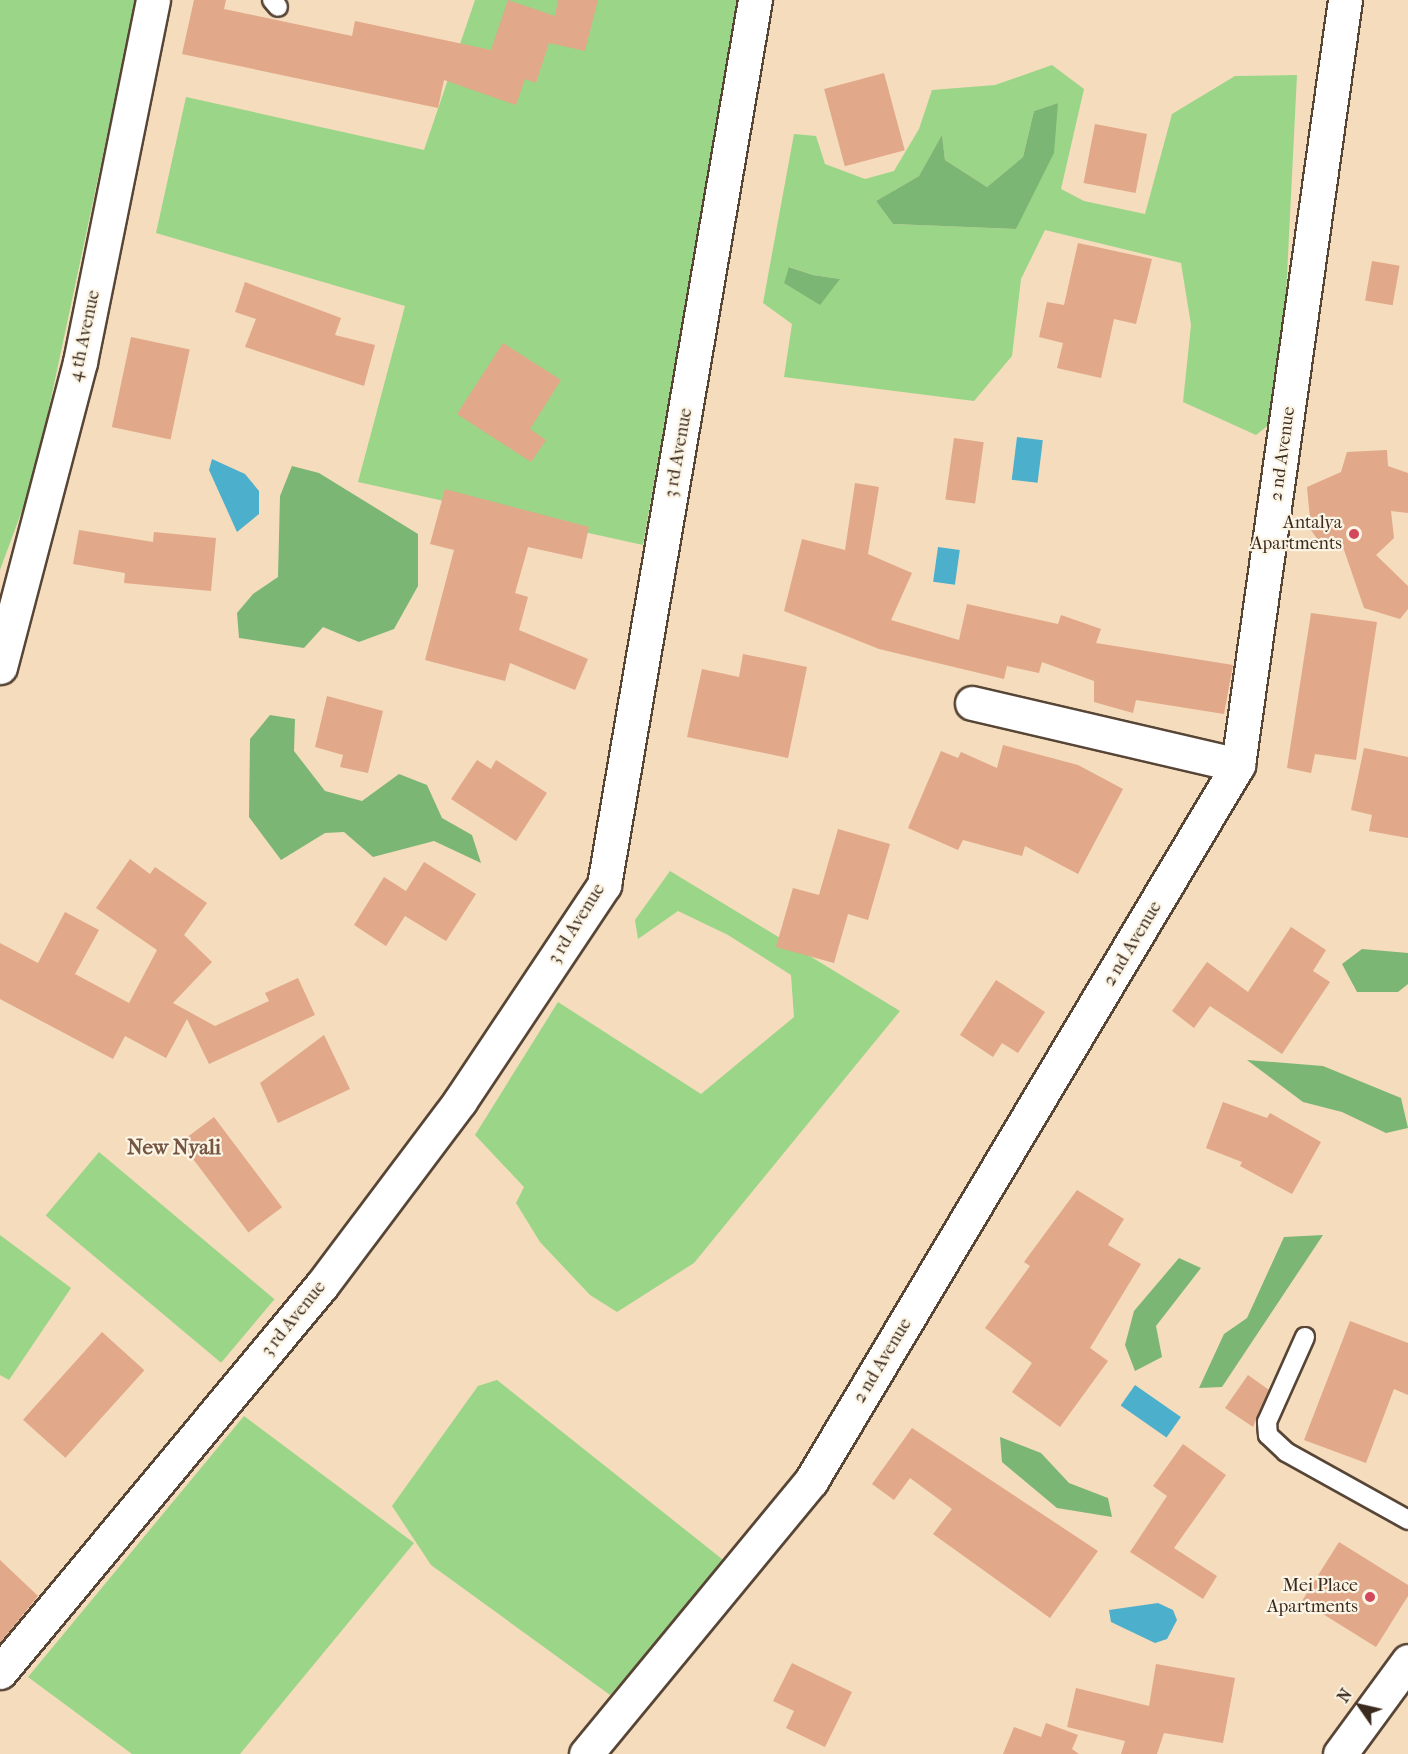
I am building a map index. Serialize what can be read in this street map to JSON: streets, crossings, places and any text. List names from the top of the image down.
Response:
{
  "streets": {
    "street": ["4 th Avenue", "3 rd Avenue", "2 nd Avenue"]
  },
  "districts": ["New Nyali"],
  "places": ["Antalya Apartments", "Mei Place Apartments"],
  "north": "top left"
}
